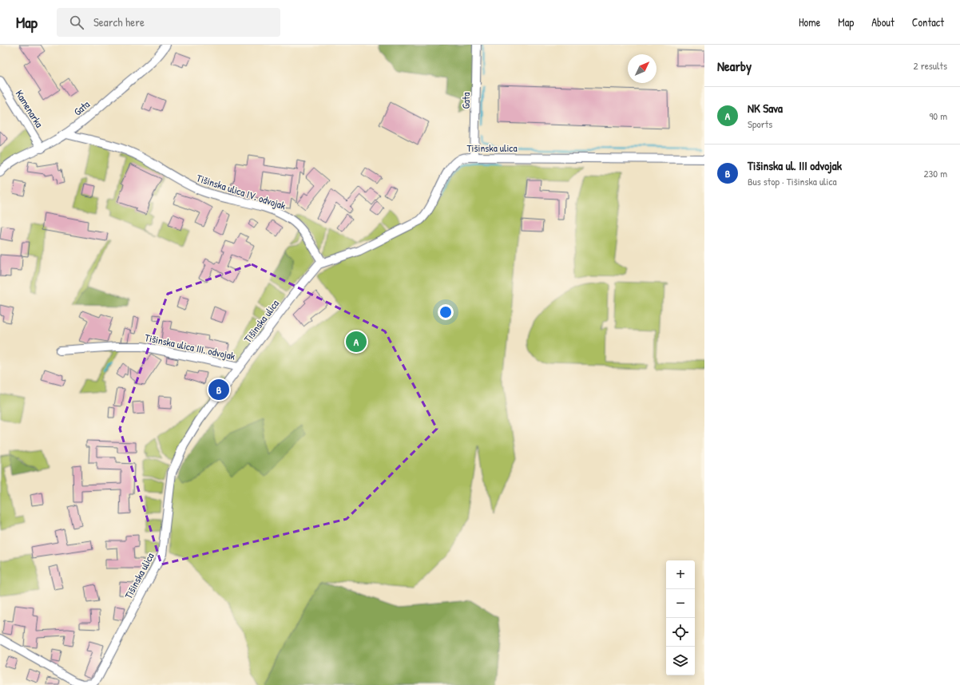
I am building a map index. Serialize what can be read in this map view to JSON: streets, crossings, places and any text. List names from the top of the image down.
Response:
{
  "streets": {
    "street": [
      "Gata",
      "Kamenarka",
      "Tišinska ulica",
      "Tišinska ulica IV. odvojak",
      "Tišinska ulica III. odvojak"
    ]
  },
  "crossings": [
    ["Gata", "Kamenarka"],
    ["Gata", "Tišinska ulica"],
    ["Gata", "Tišinska ulica IV. odvojak"],
    ["Tišinska ulica", "Tišinska ulica IV. odvojak"],
    ["Tišinska ulica", "Tišinska ulica III. odvojak"]
  ],
  "north": "top right",
  "page": {
    "header": "Map",
    "search": "Search here",
    "nav": [
      "Home",
      "Map",
      "About",
      "Contact"
    ],
    "heading": ["Nearby", "2 results"],
    "list": [
      {
        "mark": "A",
        "name": "NK Sava",
        "note": "Sports",
        "value": "90 m"
      },
      {
        "mark": "B",
        "name": "Tišinska ul. III odvojak",
        "note": "Bus stop · Tišinska ulica",
        "value": "230 m"
      }
    ],
    "pins": ["A", "B"],
    "map_buttons": ["+", "−"]
  }
}
